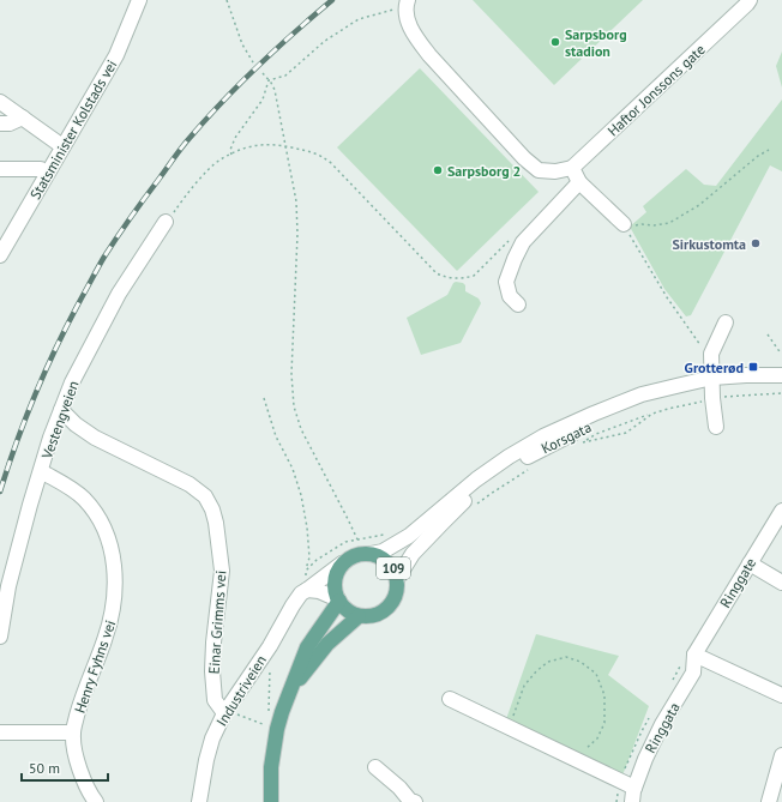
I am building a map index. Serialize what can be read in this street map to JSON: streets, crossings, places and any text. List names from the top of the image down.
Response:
{
  "streets": {
    "main road": ["109"],
    "street": [
      "Haftor Jonssons gate",
      "Statsminister Kolstads vei",
      "Vestengveien",
      "Korsgata",
      "Ringgate",
      "Einar Grimms vei",
      "Henry Fyhns vei",
      "Industriveien",
      "Ringgata"
    ]
  },
  "crossings": [
    ["Vestengveien", "Einar Grimms vei"],
    ["Vestengveien", "Henry Fyhns vei"],
    ["Korsgata", "109"],
    ["Korsgata", "Industriveien"],
    ["109", "Industriveien"],
    ["Ringgate", "Ringgata"],
    ["Einar Grimms vei", "Industriveien"]
  ],
  "places": {
    "other": ["Sarpsborg stadion", "Sarpsborg 2", "Sirkustomta"],
    "transit": ["Grotterød"]
  },
  "scale_bar": "50 m"
}
